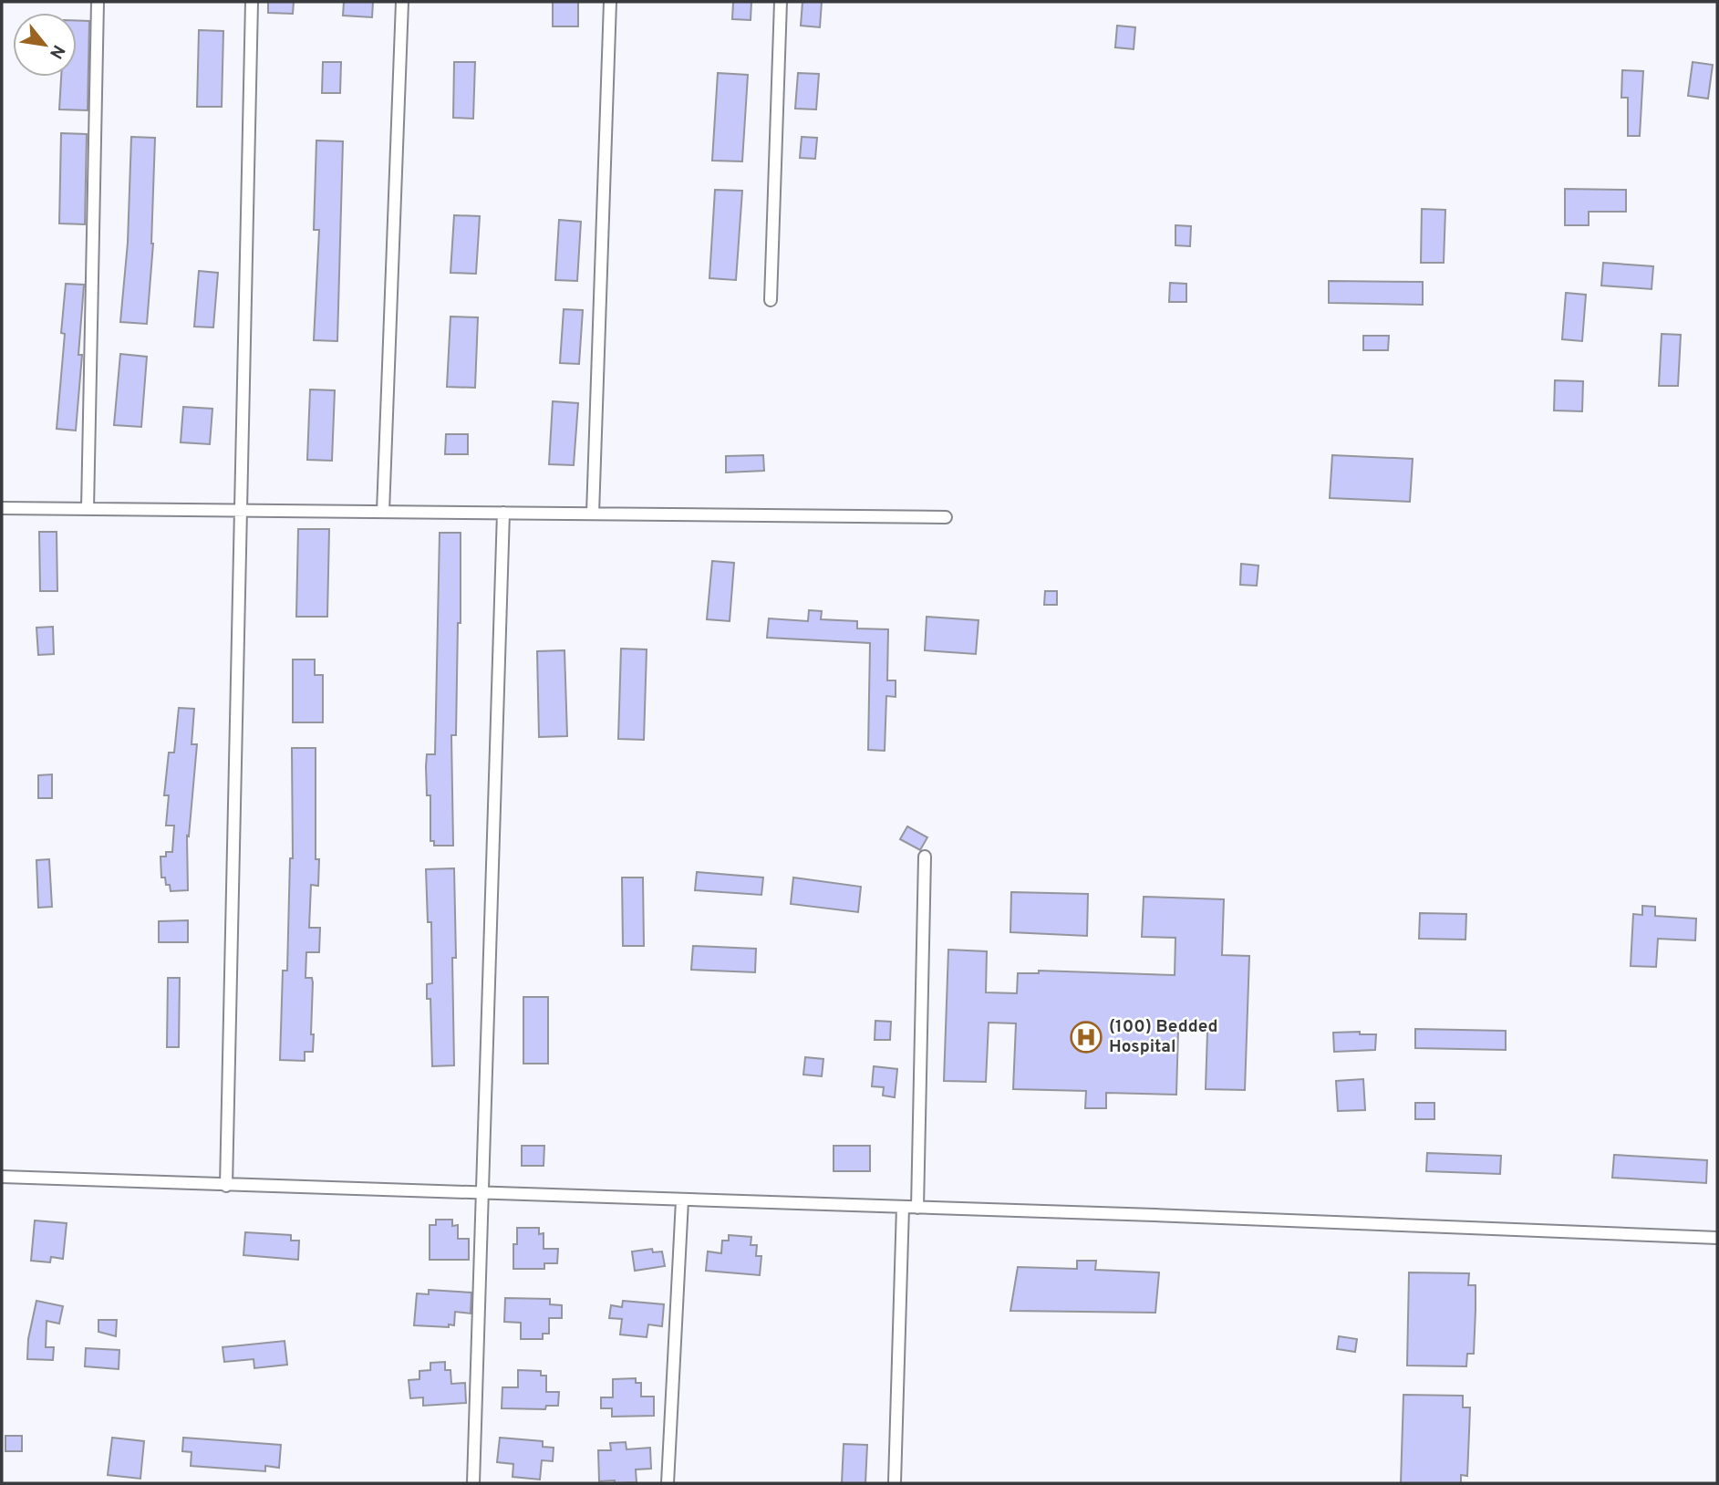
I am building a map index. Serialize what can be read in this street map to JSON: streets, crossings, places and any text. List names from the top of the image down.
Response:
{
  "places": {
    "hospital": ["(100) Bedded Hospital"]
  },
  "north": "bottom right"
}
